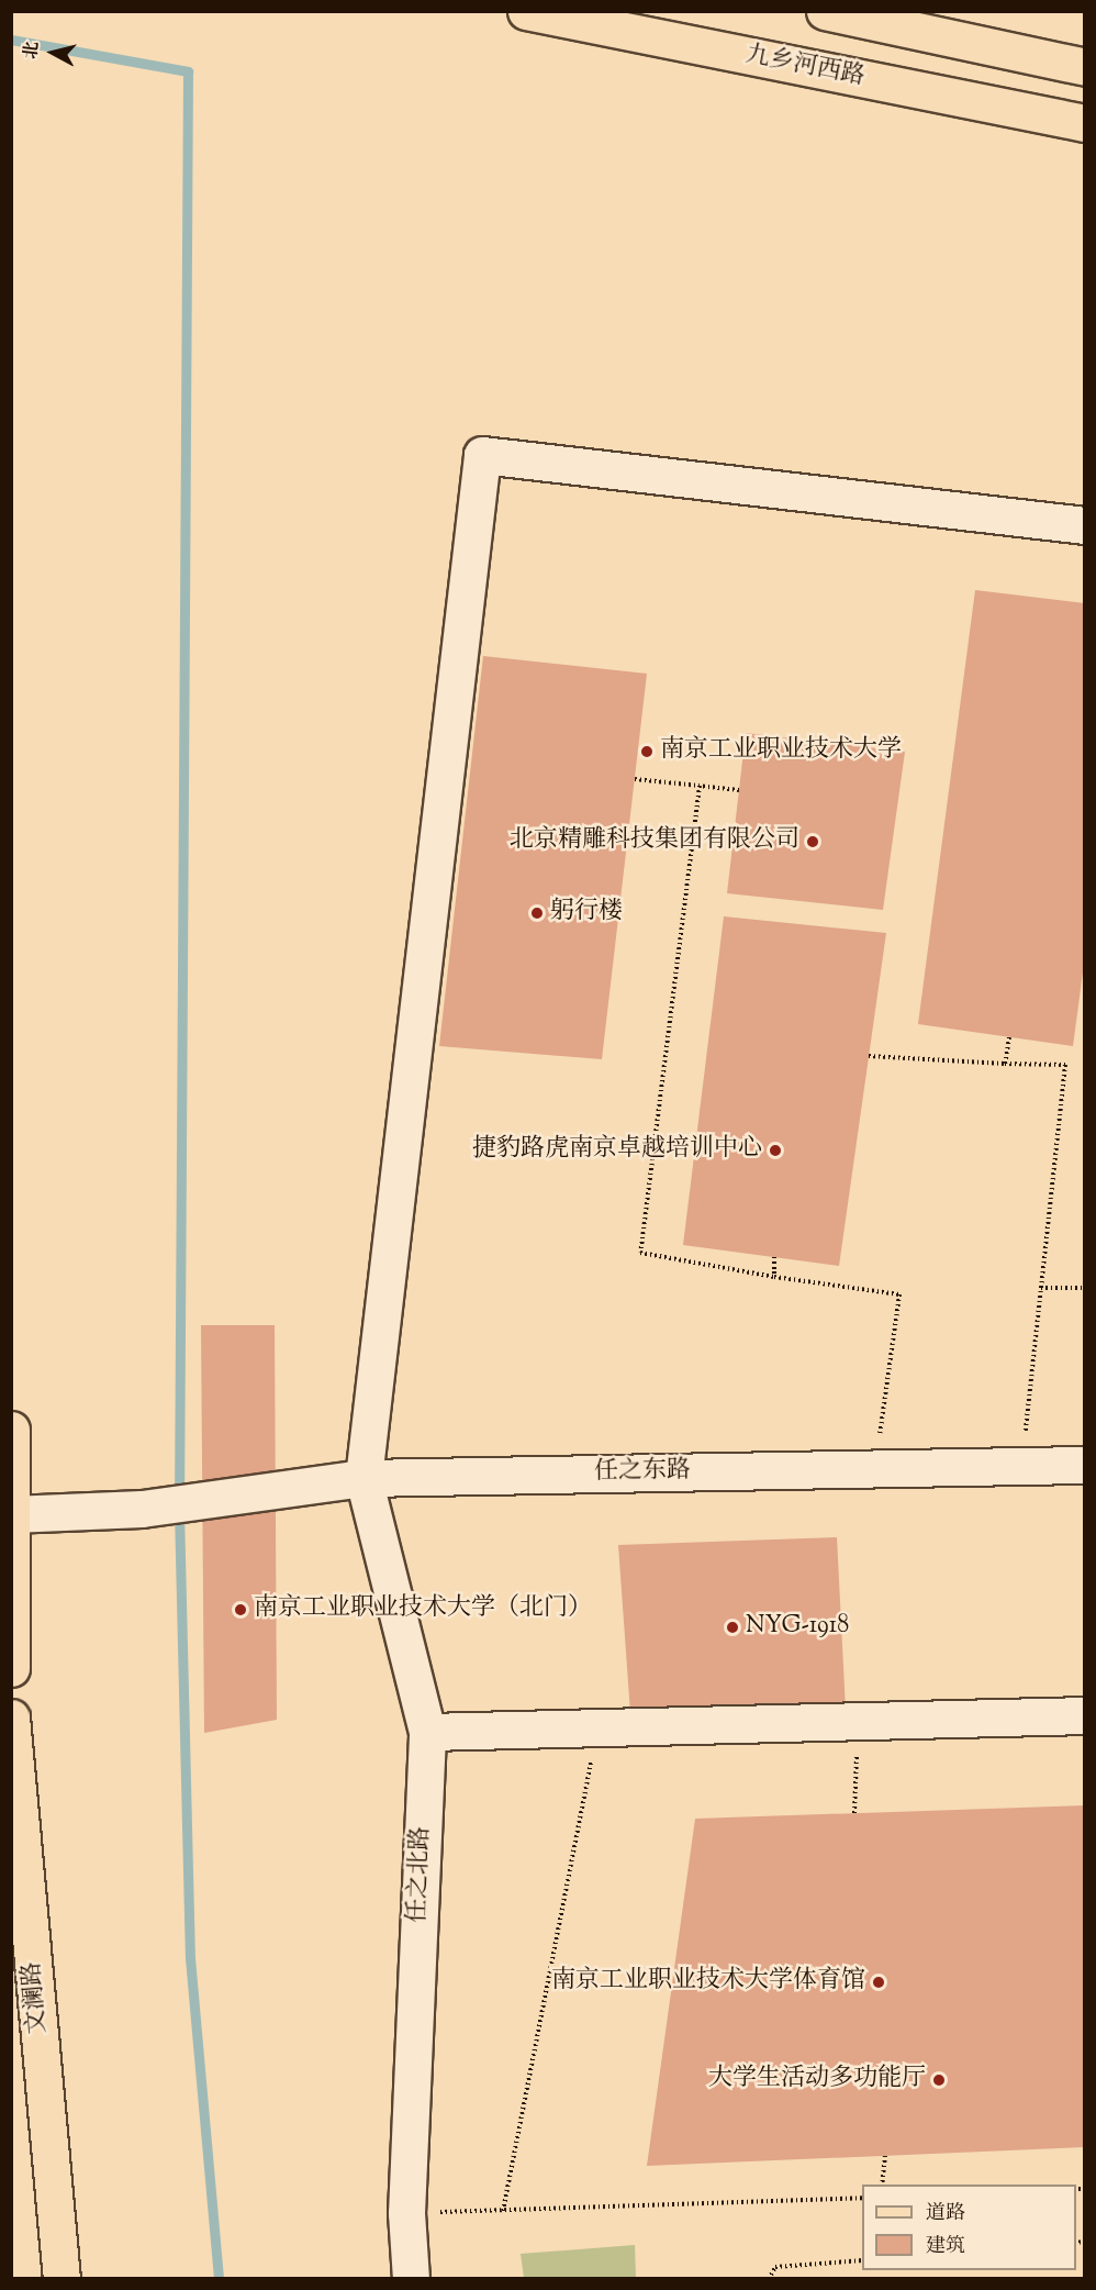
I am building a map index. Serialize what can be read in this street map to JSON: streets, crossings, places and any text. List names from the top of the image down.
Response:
{
  "streets": {
    "main road": ["九乡河西路", "文澜路"],
    "street": ["任之东路", "任之北路"]
  },
  "crossings": [
    ["任之东路", "任之北路"]
  ],
  "places": [
    "南京工业职业技术大学",
    "北京精雕科技集团有限公司",
    "躬行楼",
    "捷豹路虎南京卓越培训中心",
    "南京工业职业技术大学（北门）",
    "NYG-1918",
    "南京工业职业技术大学体育馆",
    "大学生活动多功能厅"
  ],
  "legend": ["道路", "建筑"],
  "north": "left"
}
